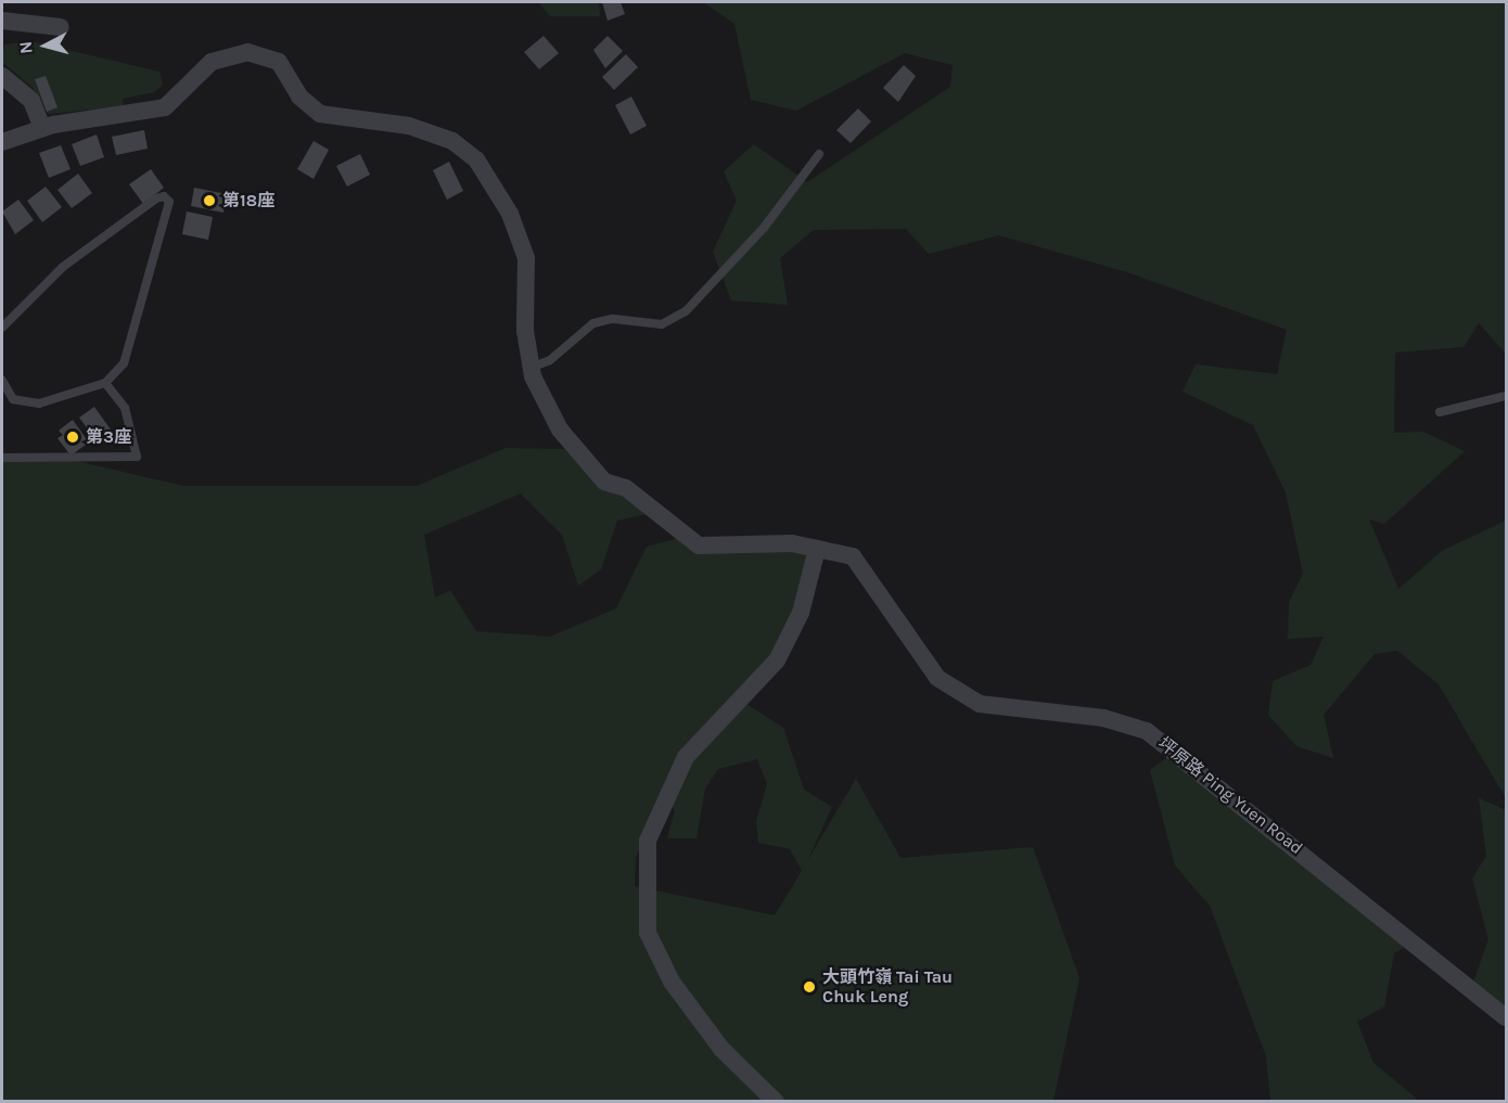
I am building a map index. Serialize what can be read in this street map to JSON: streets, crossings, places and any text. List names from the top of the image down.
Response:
{
  "streets": {
    "street": ["坪原路 Ping Yuen Road"]
  },
  "places": ["第18座", "第3座", "大頭竹嶺 Tai Tau Chuk Leng"],
  "north": "left"
}
